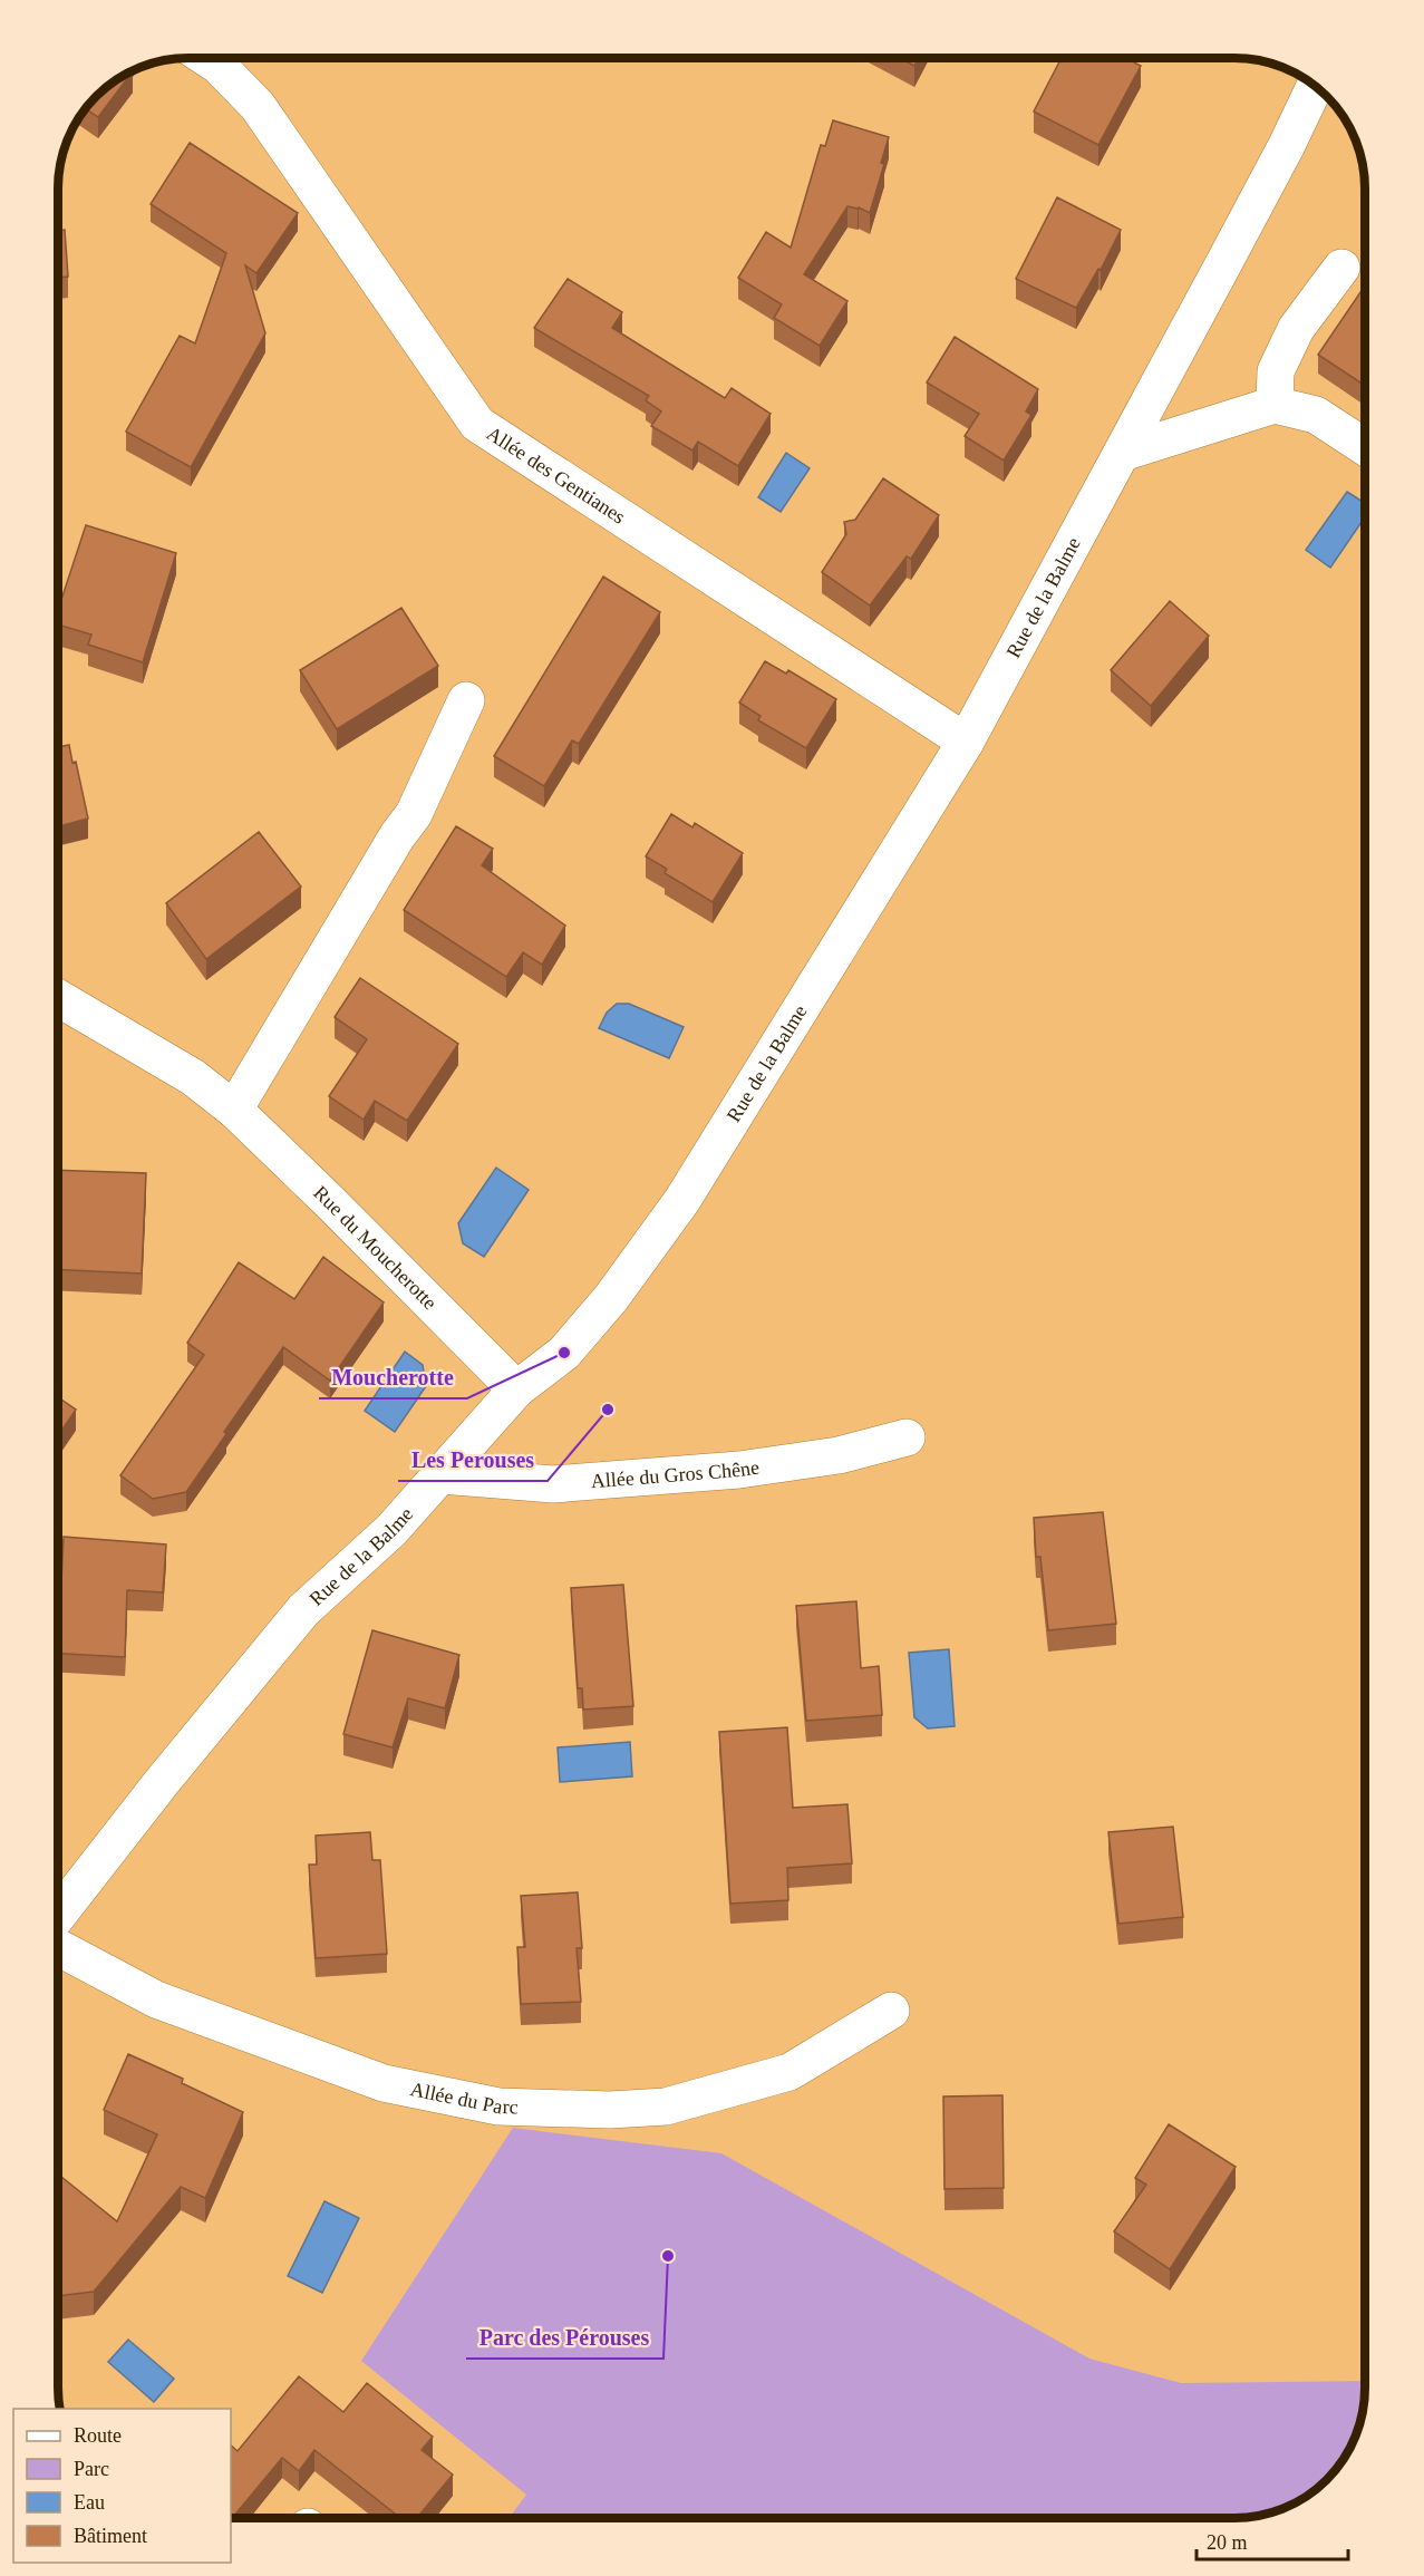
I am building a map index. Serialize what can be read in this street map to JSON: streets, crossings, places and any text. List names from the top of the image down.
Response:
{
  "streets": {
    "street": [
      "Allée des Gentianes",
      "Rue de la Balme",
      "Rue du Moucherotte",
      "Allée du Gros Chêne",
      "Allée du Parc"
    ]
  },
  "crossings": [
    ["Allée des Gentianes", "Rue de la Balme"],
    ["Rue de la Balme", "Rue du Moucherotte"],
    ["Rue de la Balme", "Allée du Gros Chêne"]
  ],
  "places": ["Moucherotte", "Les Perouses", "Parc des Pérouses"],
  "legend": [
    "Route",
    "Parc",
    "Eau",
    "Bâtiment"
  ],
  "scale_bar": "20 m"
}
